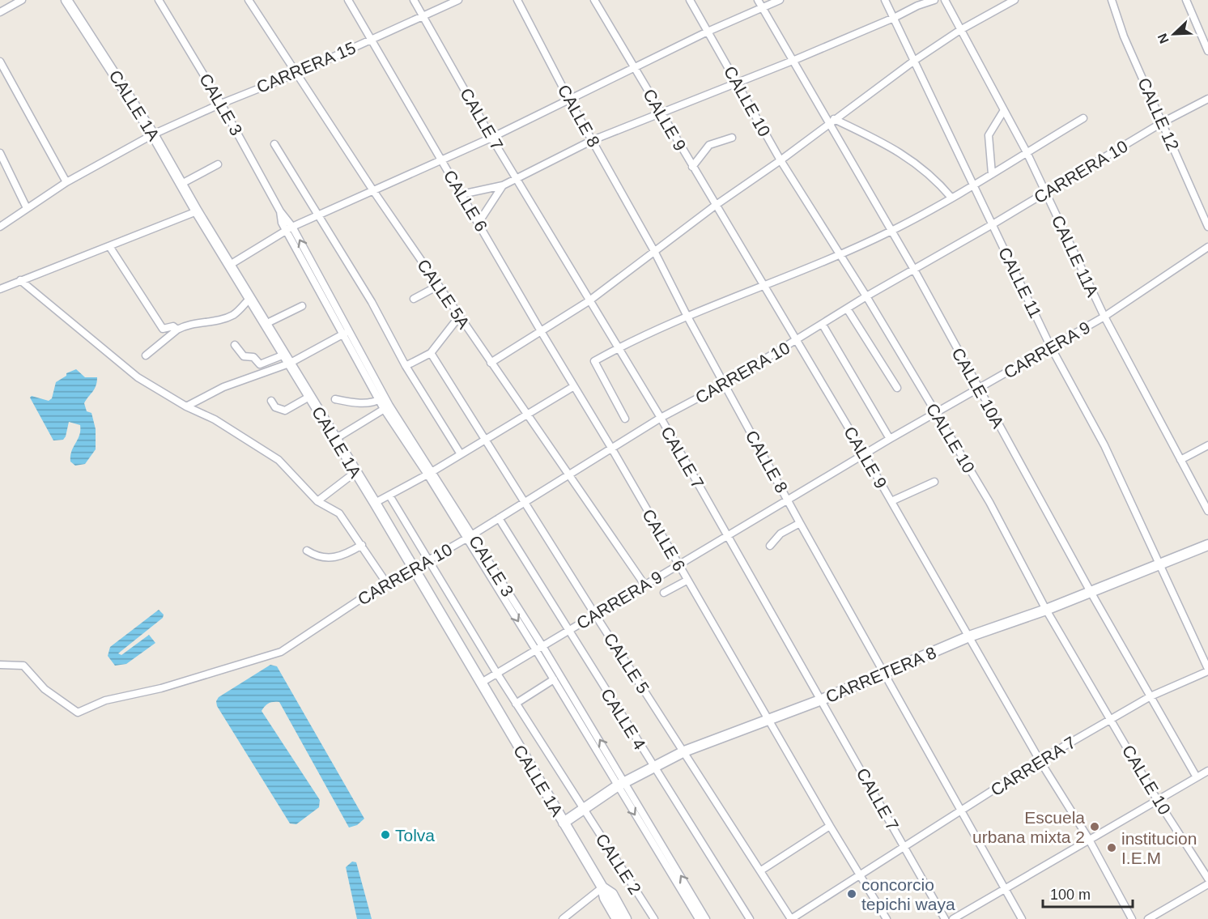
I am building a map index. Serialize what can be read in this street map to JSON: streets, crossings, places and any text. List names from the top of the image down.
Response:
{
  "streets": {
    "street": [
      "CARRERA 15",
      "CALLE 10",
      "CALLE 3",
      "CALLE 1A",
      "CALLE 12",
      "CALLE 8",
      "CALLE 7",
      "CALLE 9",
      "CARRERA 10",
      "CALLE 6",
      "CALLE 11A",
      "CALLE 11",
      "CALLE 5A",
      "CARRERA 9",
      "CALLE 10A",
      "CALLE 5",
      "CARRETERA 8",
      "CALLE 4",
      "CARRERA 7",
      "CALLE 2"
    ]
  },
  "crossings": [
    ["CARRERA 15", "CALLE 3"],
    ["CARRERA 15", "CALLE 1A"],
    ["CARRERA 15", "CALLE 7"],
    ["CARRERA 15", "CALLE 6"],
    ["CARRERA 15", "CALLE 5A"],
    ["CALLE 10", "CARRERA 10"],
    ["CALLE 10", "CARRERA 9"],
    ["CALLE 10", "CARRETERA 8"],
    ["CALLE 10", "CARRERA 7"],
    ["CALLE 3", "CARRERA 10"],
    ["CALLE 3", "CARRERA 9"],
    ["CALLE 3", "CARRETERA 8"],
    ["CALLE 1A", "CARRERA 10"],
    ["CALLE 1A", "CARRERA 9"],
    ["CALLE 1A", "CARRETERA 8"],
    ["CALLE 12", "CARRERA 10"],
    ["CALLE 8", "CARRERA 10"],
    ["CALLE 8", "CARRERA 9"],
    ["CALLE 8", "CARRETERA 8"],
    ["CALLE 8", "CARRERA 7"],
    ["CALLE 7", "CARRERA 10"],
    ["CALLE 7", "CARRERA 9"],
    ["CALLE 7", "CARRETERA 8"],
    ["CALLE 7", "CARRERA 7"],
    ["CALLE 9", "CARRERA 10"],
    ["CALLE 9", "CARRERA 9"],
    ["CALLE 9", "CARRETERA 8"],
    ["CALLE 9", "CARRERA 7"],
    ["CARRERA 10", "CALLE 6"],
    ["CARRERA 10", "CALLE 11A"],
    ["CARRERA 10", "CALLE 11"],
    ["CARRERA 10", "CALLE 5A"],
    ["CARRERA 10", "CALLE 10A"],
    ["CARRERA 10", "CALLE 5"],
    ["CARRERA 10", "CALLE 4"],
    ["CARRERA 10", "CALLE 2"],
    ["CALLE 6", "CARRERA 9"],
    ["CALLE 6", "CARRETERA 8"],
    ["CALLE 6", "CARRERA 7"],
    ["CALLE 11A", "CARRERA 9"],
    ["CALLE 11", "CARRERA 9"],
    ["CALLE 11", "CARRETERA 8"],
    ["CALLE 11", "CARRERA 7"],
    ["CALLE 5A", "CARRERA 9"],
    ["CARRERA 9", "CALLE 10A"],
    ["CARRERA 9", "CALLE 5"],
    ["CARRERA 9", "CALLE 4"],
    ["CARRERA 9", "CALLE 2"],
    ["CALLE 10A", "CARRETERA 8"],
    ["CALLE 10A", "CARRERA 7"],
    ["CALLE 5", "CARRETERA 8"],
    ["CALLE 5", "CARRERA 7"],
    ["CARRETERA 8", "CALLE 4"],
    ["CARRETERA 8", "CALLE 2"]
  ],
  "places": [
    "Escuela urbana mixta 2",
    "Tolva",
    "institucion I.E.M",
    "concorcio tepichi waya"
  ],
  "scale_bar": "100 m",
  "north": "bottom left"
}
